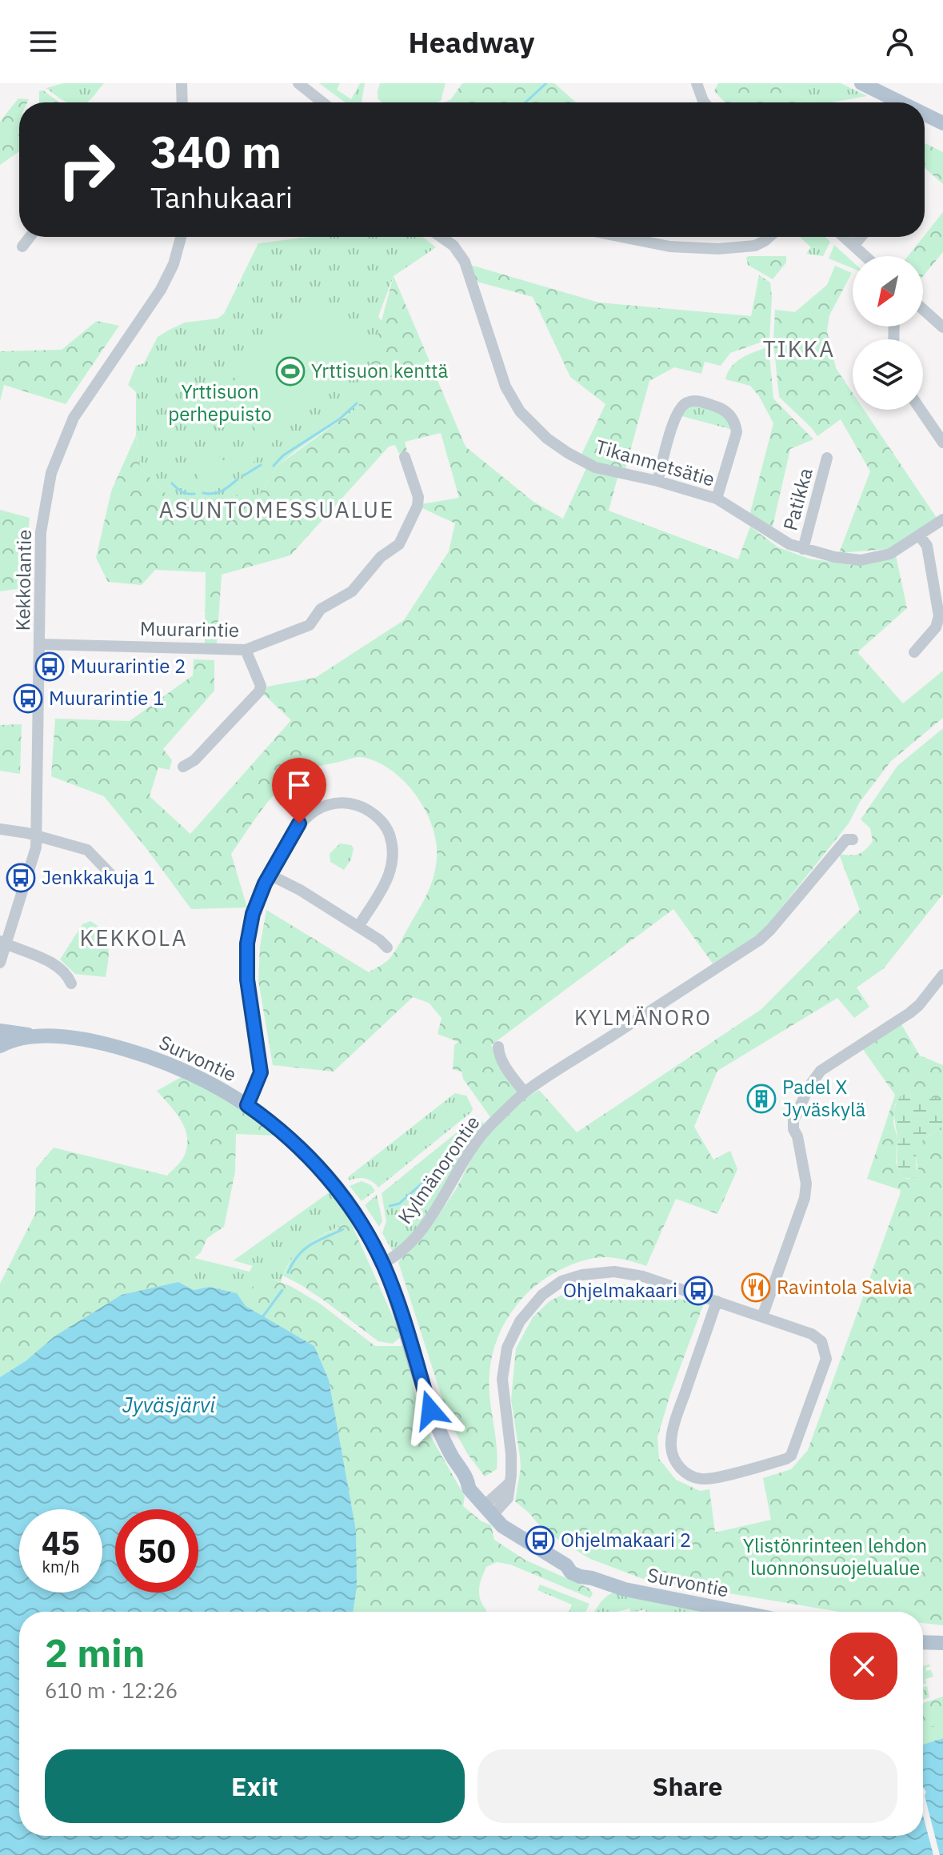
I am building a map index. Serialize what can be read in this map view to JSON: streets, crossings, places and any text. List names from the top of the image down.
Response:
{
  "streets": {
    "main road": ["Survontie"],
    "street": [
      "Tikanmetsätie",
      "Patikka",
      "Kekkolantie",
      "Muurarintie",
      "Kylmänorontie"
    ]
  },
  "crossings": [
    ["Tikanmetsätie", "Patikka"],
    ["Kekkolantie", "Muurarintie"],
    ["Survontie", "Kylmänorontie"]
  ],
  "districts": [
    "TIKKA",
    "ASUNTOMESSUALUE",
    "KEKKOLA",
    "KYLMÄNORO"
  ],
  "water": ["Jyväsjärvi"],
  "parks": ["Yrttisuon perhepuisto", "Ylistönrinteen lehdon luonnonsuojelualue"],
  "places": {
    "sports": ["Yrttisuon kenttä"],
    "bus stop": [
      "Muurarintie 2",
      "Muurarintie 1",
      "Jenkkakuja 1",
      "Ohjelmakaari",
      "Ohjelmakaari 2"
    ],
    "building": ["Padel X Jyväskylä"],
    "restaurant": ["Ravintola Salvia"]
  },
  "north": "bottom left",
  "page": {
    "header": "Headway",
    "turn": ["340 m", "Tanhukaari"],
    "speed": "45 km/h",
    "limit": "50",
    "heading": ["2 min", "610 m · 12:26"],
    "buttons": ["Exit", "Share"]
  }
}
